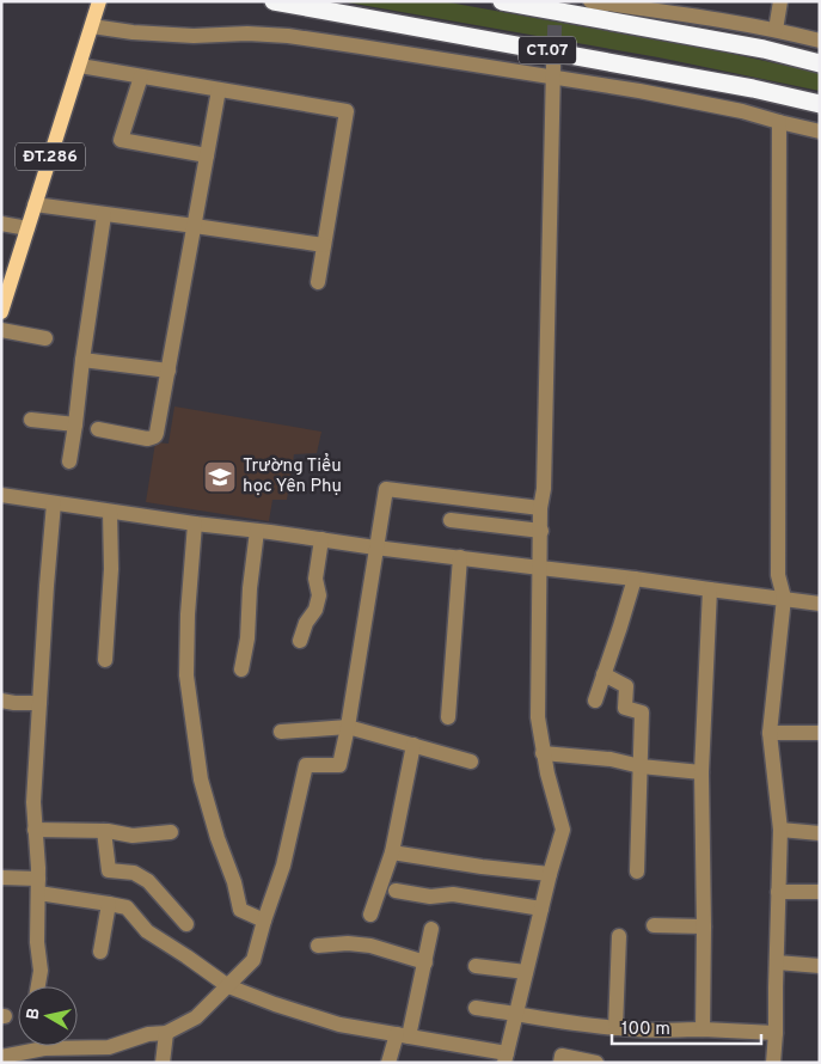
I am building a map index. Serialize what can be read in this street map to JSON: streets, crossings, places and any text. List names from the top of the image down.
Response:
{
  "streets": {
    "highway": ["CT.07"],
    "main road": ["ĐT.286"]
  },
  "places": {
    "school or university": ["Trường Tiểu học Yên Phụ"]
  },
  "scale_bar": "100 m",
  "north": "left"
}
